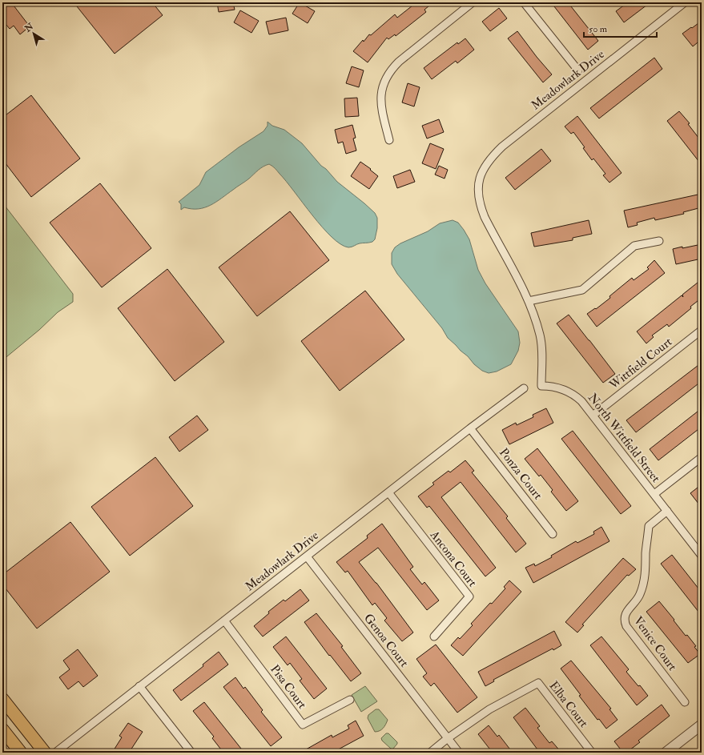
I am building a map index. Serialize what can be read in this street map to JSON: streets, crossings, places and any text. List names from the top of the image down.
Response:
{
  "streets": {
    "street": [
      "Meadowlark Drive",
      "Wittfield Court",
      "North Wittfield Street",
      "Ponza Court",
      "Ancona Court",
      "Genoa Court",
      "Venice Court",
      "Pisa Court",
      "Elba Court"
    ]
  },
  "crossings": [
    ["Meadowlark Drive", "North Wittfield Street"],
    ["Meadowlark Drive", "Ponza Court"],
    ["Meadowlark Drive", "Ancona Court"],
    ["Meadowlark Drive", "Genoa Court"],
    ["Meadowlark Drive", "Pisa Court"],
    ["Wittfield Court", "North Wittfield Street"],
    ["North Wittfield Street", "Venice Court"],
    ["Genoa Court", "Elba Court"]
  ],
  "scale_bar": "50 m",
  "north": "top left"
}
